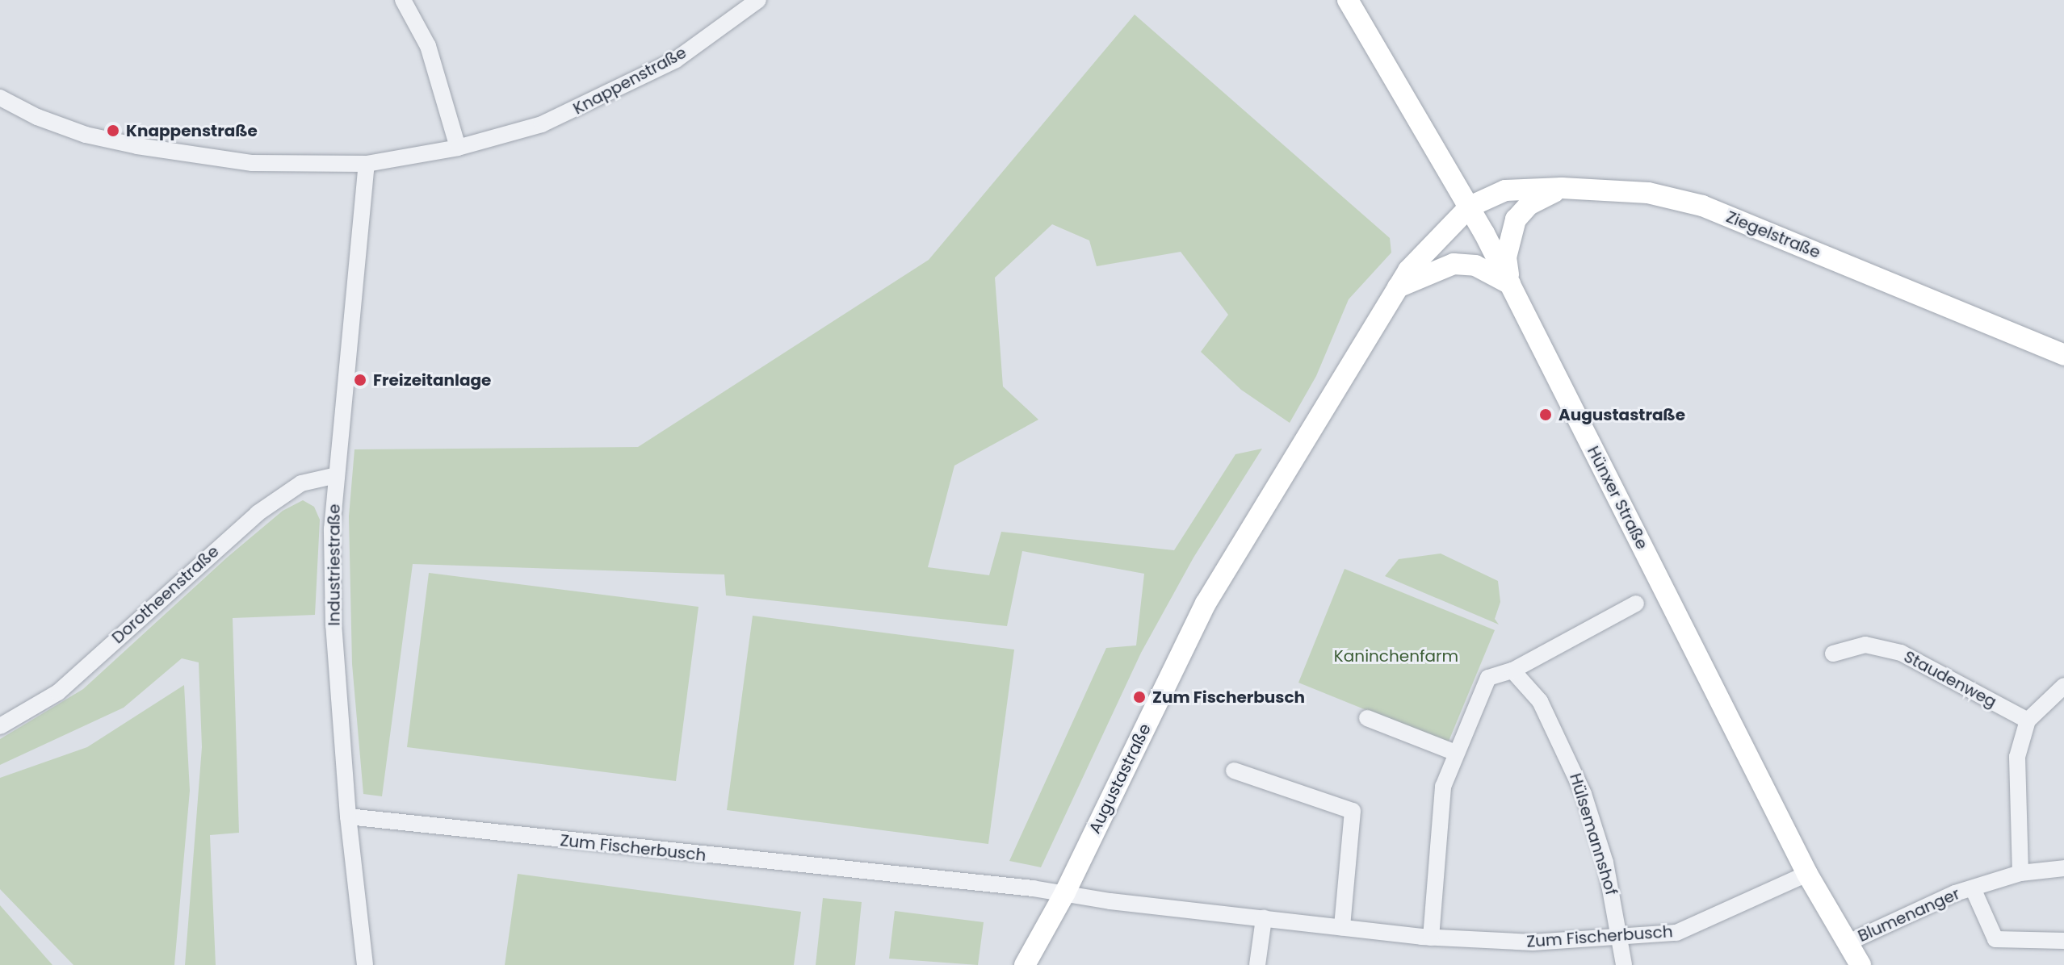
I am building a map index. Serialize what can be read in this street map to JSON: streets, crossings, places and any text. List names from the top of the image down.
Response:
{
  "streets": {
    "main road": ["Ziegelstraße", "Hünxer Straße", "Augustastraße"],
    "street": [
      "Knappenstraße",
      "Industriestraße",
      "Dorotheenstraße",
      "Staudenweg",
      "Hülsemannshof",
      "Zum Fischerbusch",
      "Blumenanger"
    ]
  },
  "crossings": [
    ["Knappenstraße", "Industriestraße"],
    ["Ziegelstraße", "Hünxer Straße"],
    ["Ziegelstraße", "Augustastraße"],
    ["Hünxer Straße", "Augustastraße"],
    ["Hünxer Straße", "Zum Fischerbusch"],
    ["Hünxer Straße", "Blumenanger"],
    ["Industriestraße", "Dorotheenstraße"],
    ["Industriestraße", "Zum Fischerbusch"],
    ["Augustastraße", "Zum Fischerbusch"],
    ["Hülsemannshof", "Zum Fischerbusch"]
  ],
  "parks": ["Kaninchenfarm"],
  "places": [
    "Knappenstraße",
    "Freizeitanlage",
    "Augustastraße",
    "Zum Fischerbusch"
  ]
}
